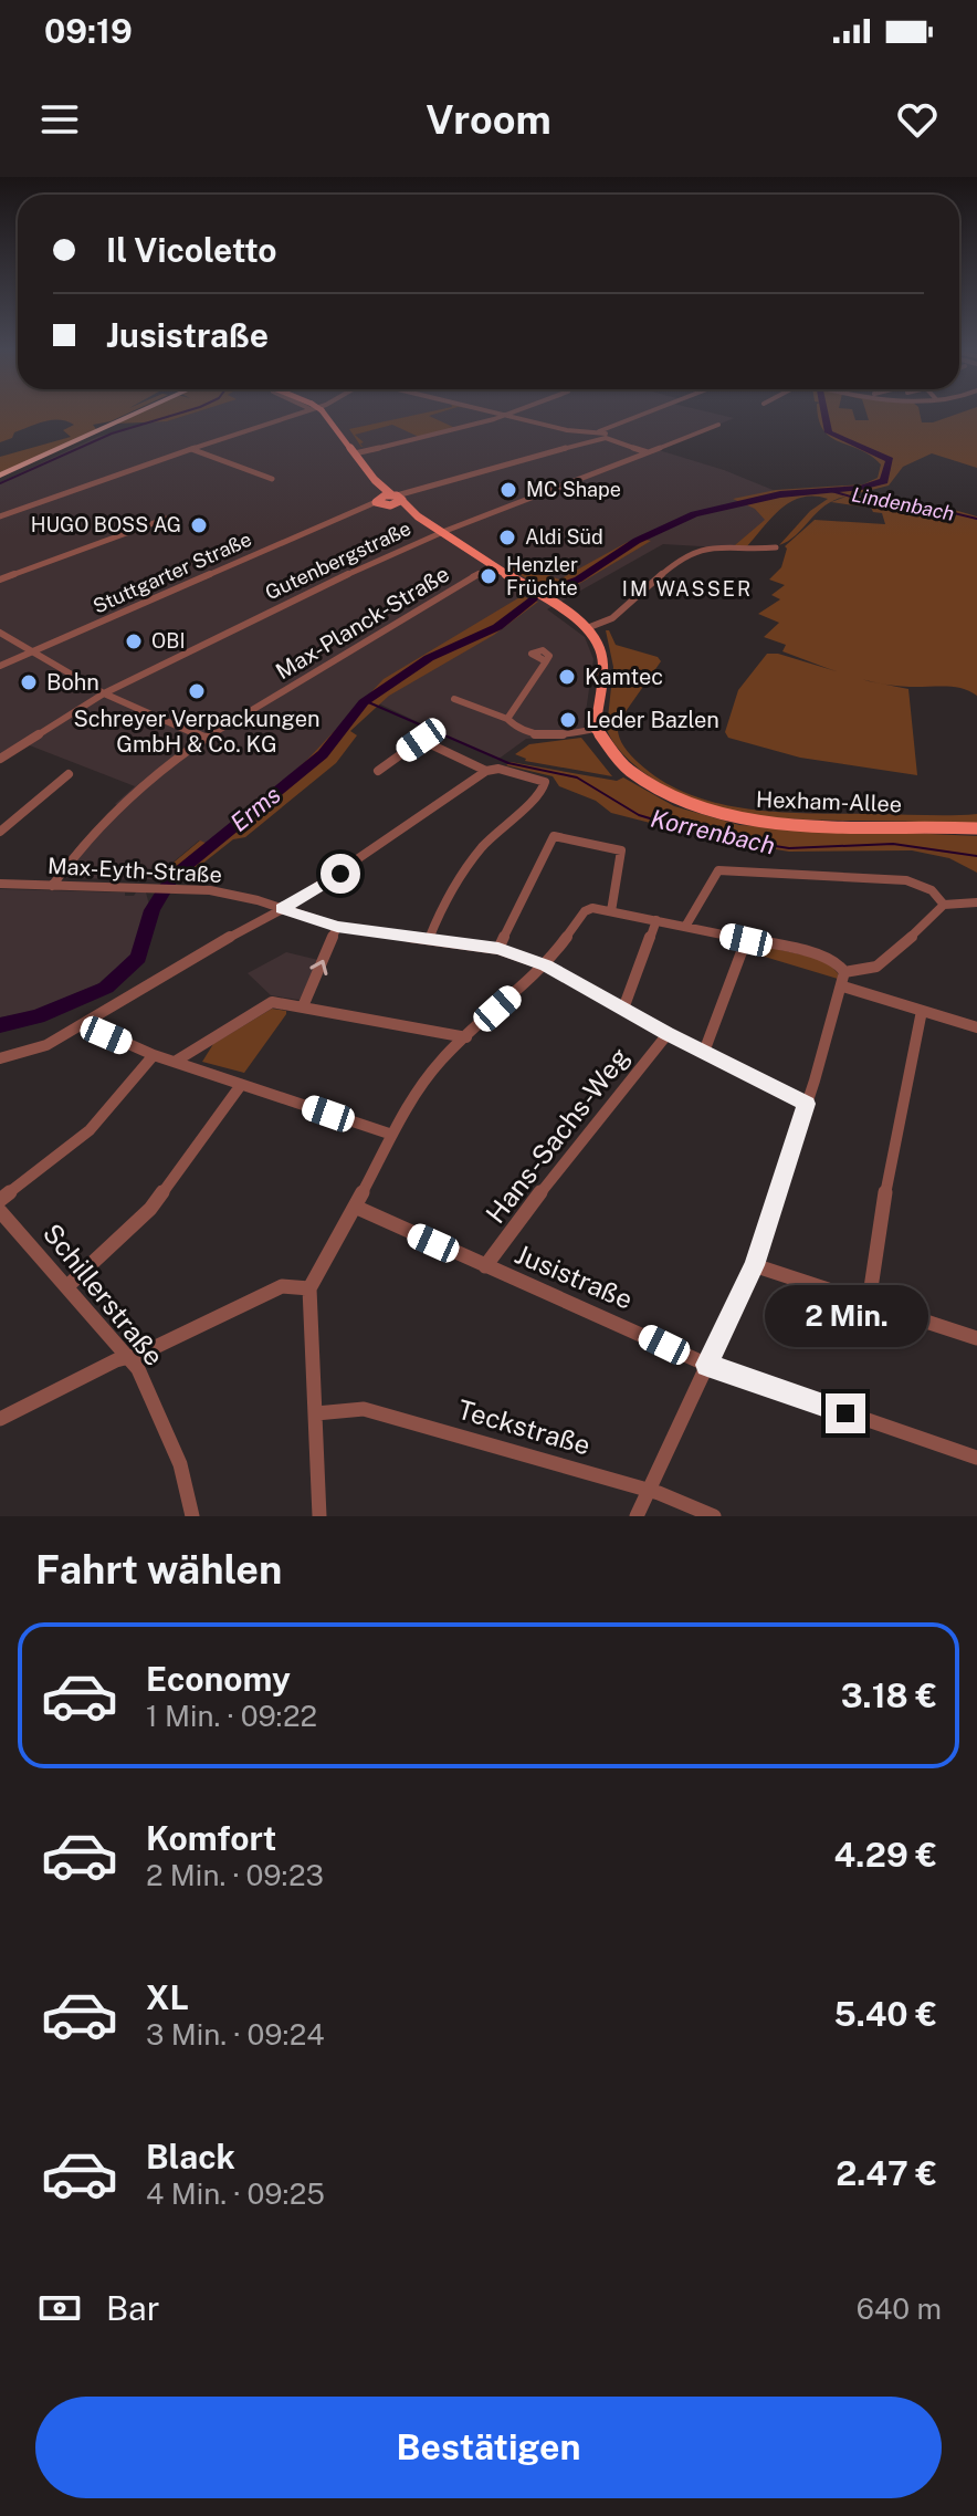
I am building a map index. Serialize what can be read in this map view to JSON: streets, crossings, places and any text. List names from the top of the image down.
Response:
{
  "streets": {
    "main road": ["Hexham-Allee"],
    "street": [
      "Gutenbergstraße",
      "Stuttgarter Straße",
      "Max-Planck-Straße",
      "Max-Eyth-Straße",
      "Hans-Sachs-Weg",
      "Jusistraße",
      "Schillerstraße",
      "Teckstraße"
    ]
  },
  "crossings": [
    ["Max-Planck-Straße", "Max-Eyth-Straße"],
    ["Max-Eyth-Straße", "Hans-Sachs-Weg"],
    ["Hans-Sachs-Weg", "Jusistraße"]
  ],
  "districts": ["IM WASSER"],
  "water": ["Lindenbach", "Erms", "Korrenbach"],
  "places": [
    "MC Shape",
    "HUGO BOSS AG",
    "Aldi Süd",
    "Henzler Früchte",
    "OBI",
    "Kamtec",
    "Bohn",
    "Schreyer Verpackungen GmbH & Co. KG",
    "Leder Bazlen"
  ],
  "page": {
    "status": "09:19",
    "header": "Vroom",
    "banner": ["Il Vicoletto", "Jusistraße"],
    "bubble": "2 Min.",
    "heading": "Fahrt wählen",
    "list": [
      {
        "name": "Economy",
        "note": "1 Min. · 09:22",
        "value": "3.18 €"
      },
      {
        "name": "Komfort",
        "note": "2 Min. · 09:23",
        "value": "4.29 €"
      },
      {
        "name": "XL",
        "note": "3 Min. · 09:24",
        "value": "5.40 €"
      },
      {
        "name": "Black",
        "note": "4 Min. · 09:25",
        "value": "2.47 €"
      }
    ],
    "pay": ["Bar", "640 m"],
    "buttons": "Bestätigen"
  }
}
